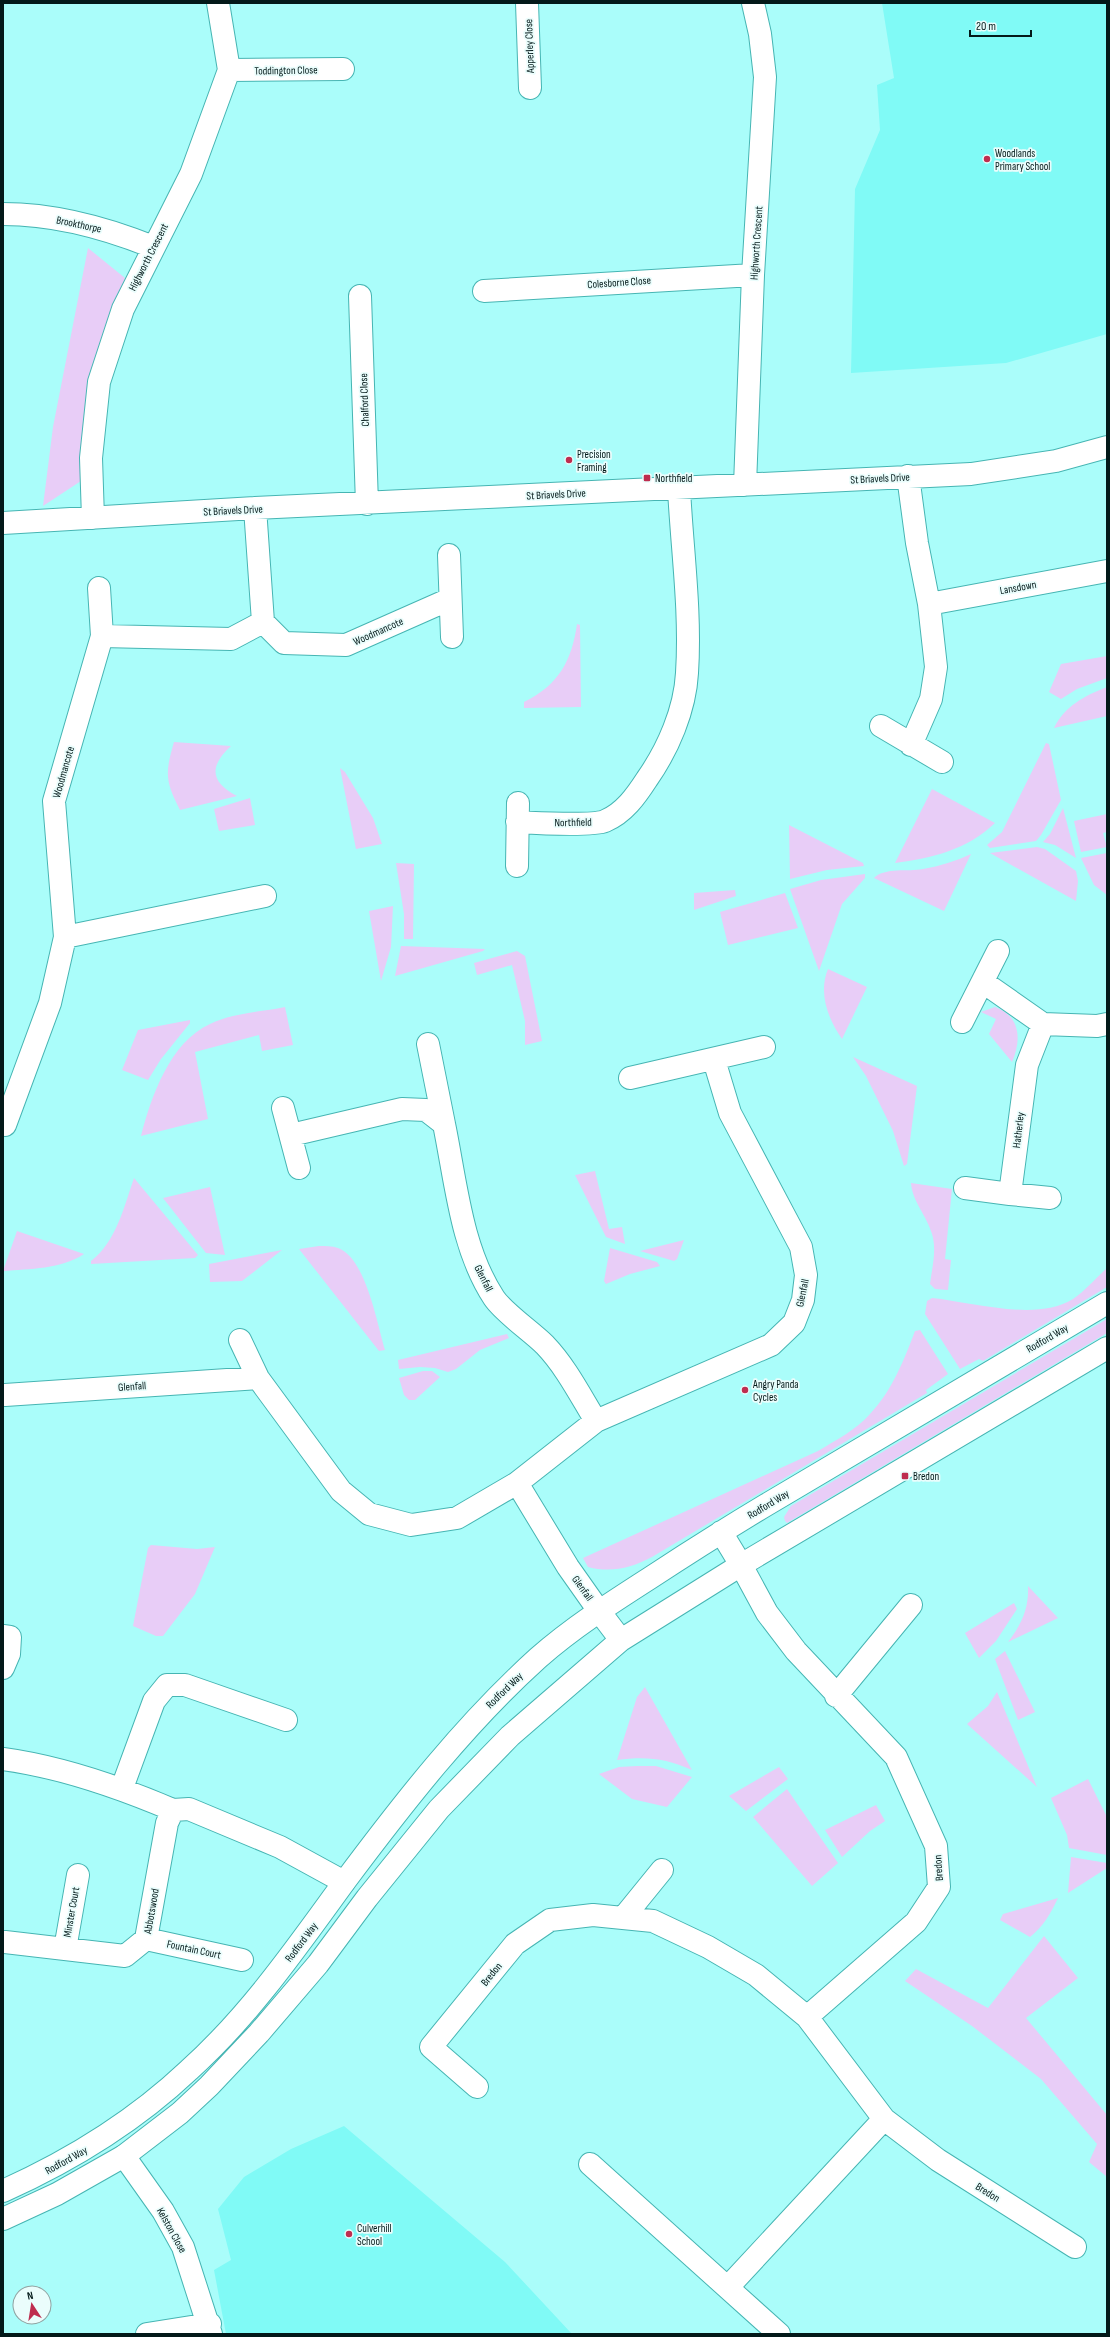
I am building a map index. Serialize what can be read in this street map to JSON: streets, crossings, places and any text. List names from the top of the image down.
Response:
{
  "streets": {
    "street": [
      "Apperley Close",
      "Toddington Close",
      "Brookthorpe",
      "Highworth Crescent",
      "Colesborne Close",
      "Chalford Close",
      "St Briavels Drive",
      "Lansdown",
      "Woodmancote",
      "Northfield",
      "Hatherley",
      "Glenfall",
      "Rodford Way",
      "Bredon",
      "Abbotswood",
      "Minster Court",
      "Fountain Court",
      "Kelston Close"
    ]
  },
  "crossings": [
    ["Toddington Close", "Highworth Crescent"],
    ["Brookthorpe", "Highworth Crescent"],
    ["Highworth Crescent", "Colesborne Close"],
    ["Highworth Crescent", "St Briavels Drive"],
    ["Chalford Close", "St Briavels Drive"],
    ["St Briavels Drive", "Northfield"],
    ["Glenfall", "Rodford Way"],
    ["Rodford Way", "Bredon"],
    ["Abbotswood", "Minster Court"],
    ["Abbotswood", "Fountain Court"]
  ],
  "places": {
    "other": [
      "Woodlands Primary School",
      "Precision Framing",
      "Angry Panda Cycles",
      "Culverhill School"
    ],
    "transit": ["Northfield", "Bredon"]
  },
  "scale_bar": "20 m",
  "north": "top"
}
